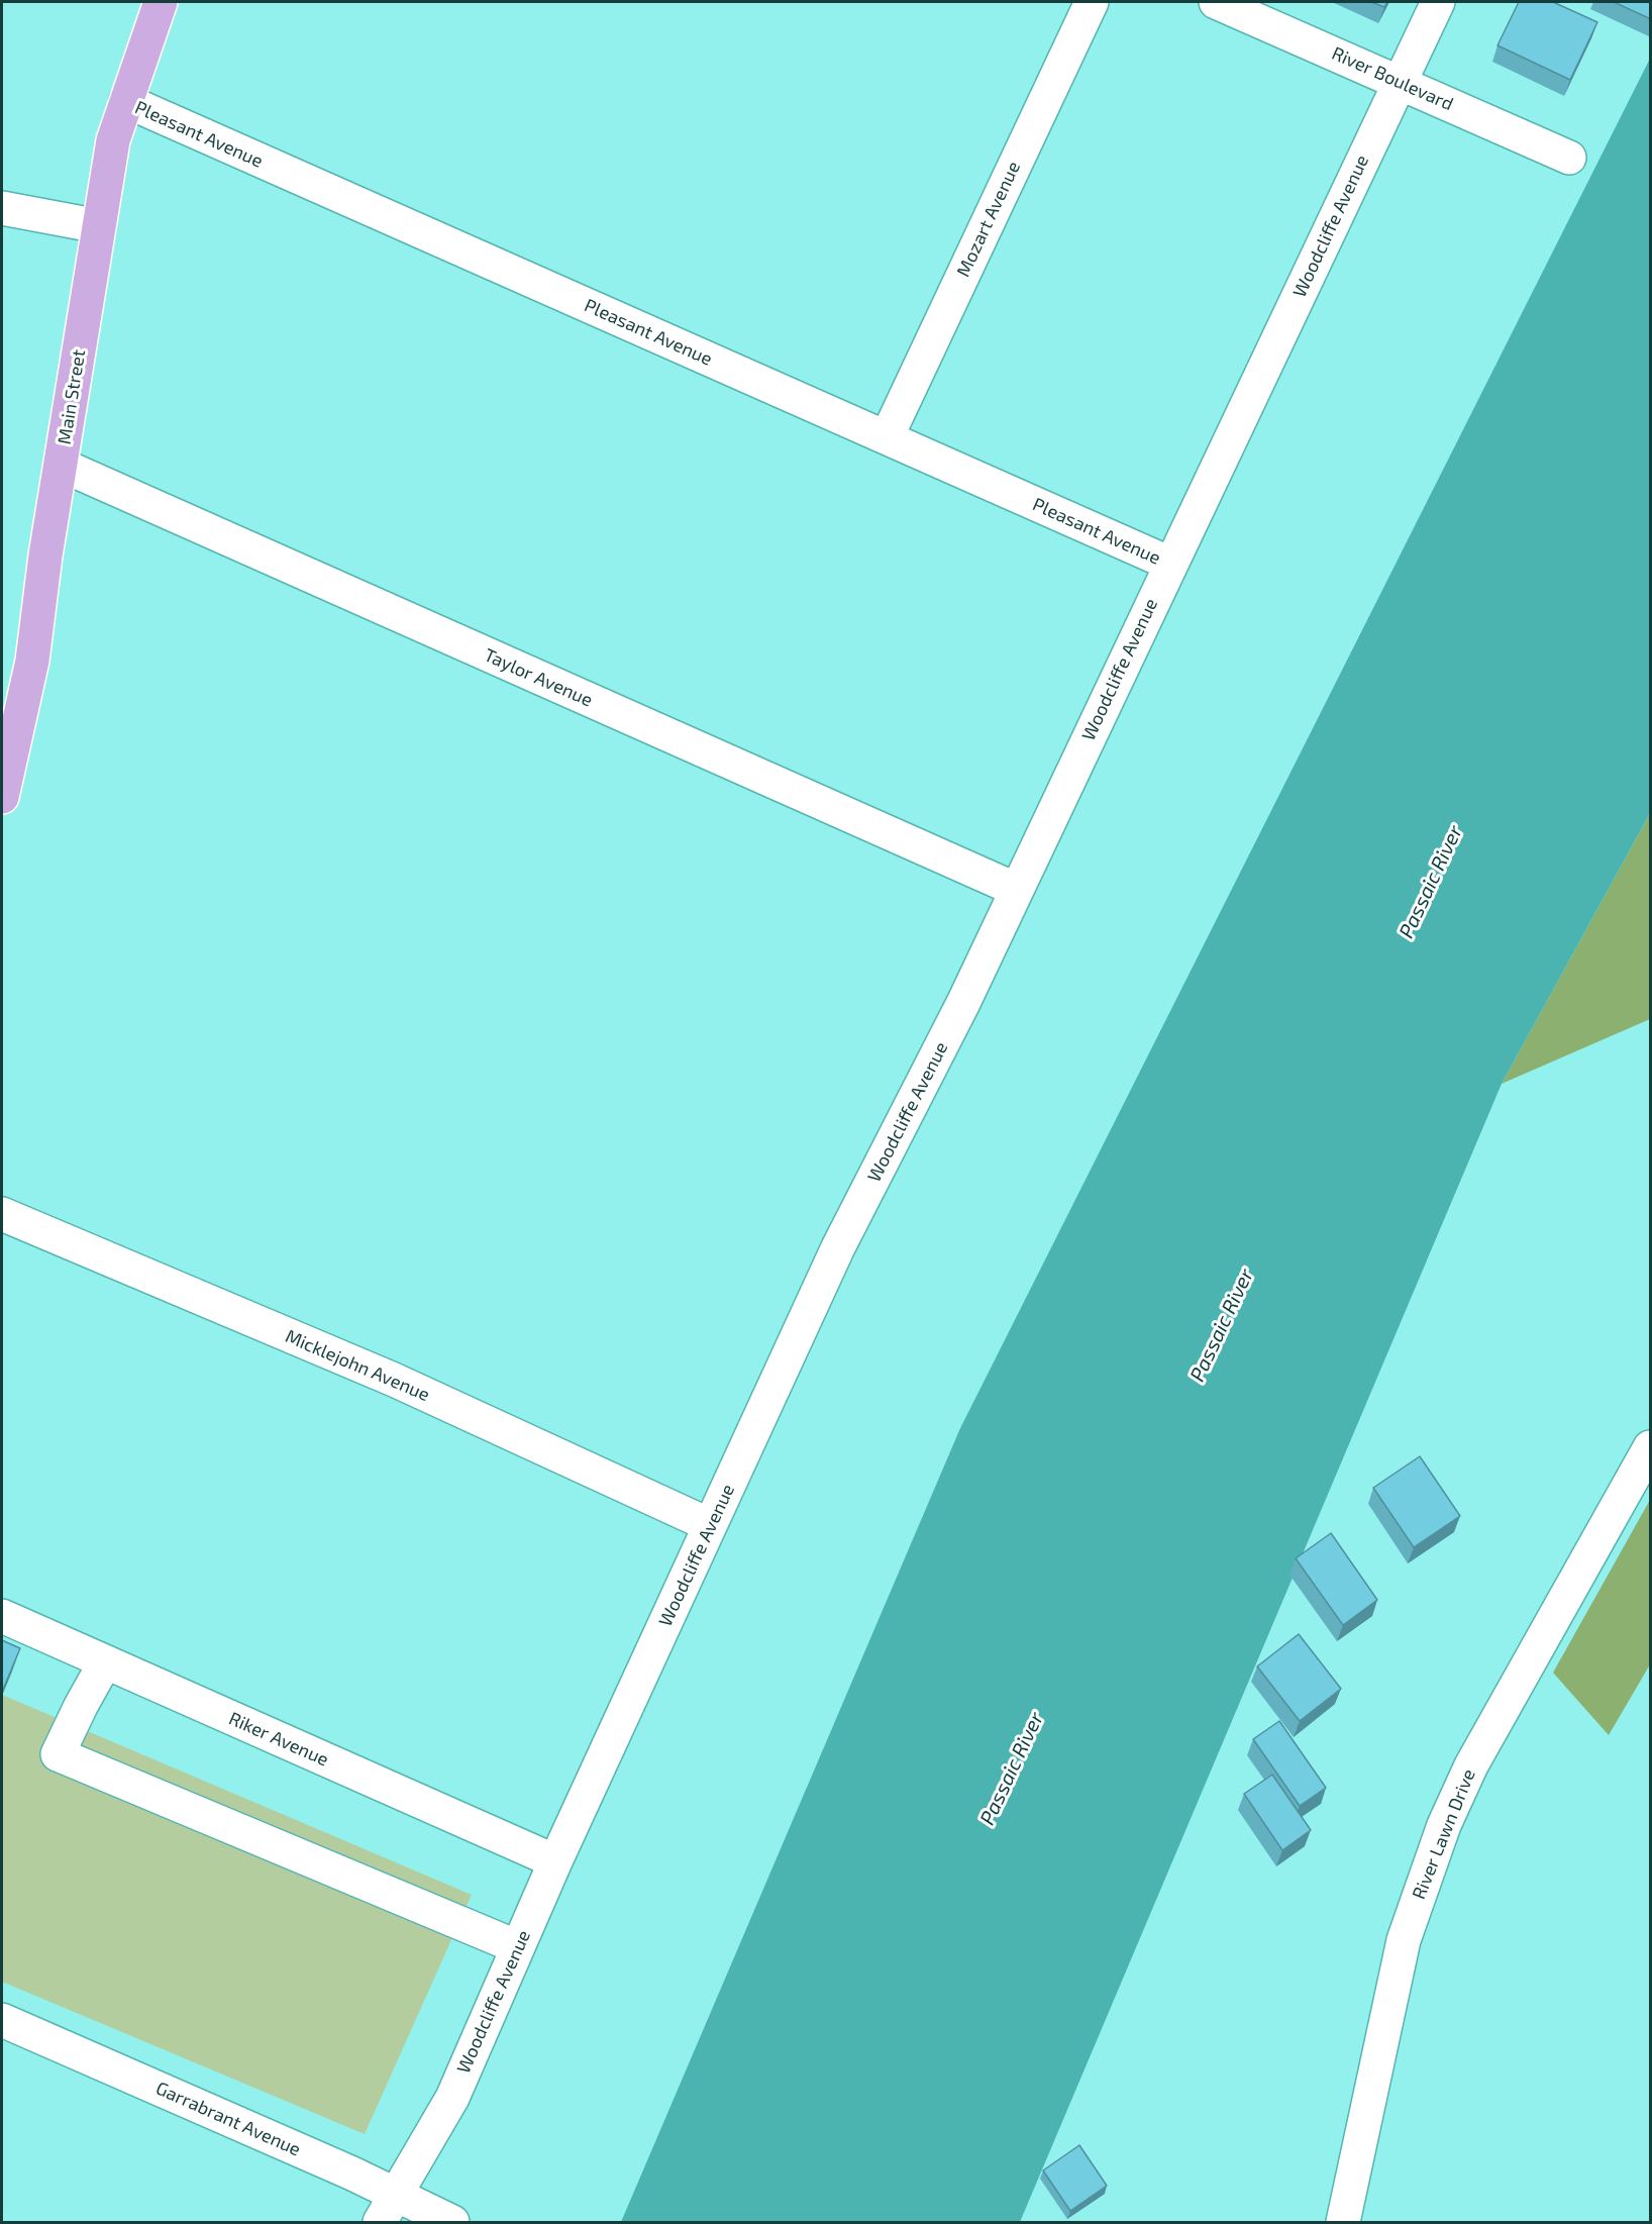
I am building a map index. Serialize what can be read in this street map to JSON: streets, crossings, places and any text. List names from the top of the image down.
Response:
{
  "streets": {
    "main road": ["Main Street"],
    "street": [
      "River Boulevard",
      "Pleasant Avenue",
      "Mozart Avenue",
      "Woodcliffe Avenue",
      "Taylor Avenue",
      "Micklejohn Avenue",
      "Riker Avenue",
      "River Lawn Drive",
      "Garrabrant Avenue"
    ]
  },
  "crossings": [
    ["River Boulevard", "Woodcliffe Avenue"],
    ["Pleasant Avenue", "Mozart Avenue"],
    ["Pleasant Avenue", "Woodcliffe Avenue"],
    ["Pleasant Avenue", "Main Street"],
    ["Woodcliffe Avenue", "Taylor Avenue"],
    ["Woodcliffe Avenue", "Micklejohn Avenue"],
    ["Woodcliffe Avenue", "Riker Avenue"],
    ["Woodcliffe Avenue", "Garrabrant Avenue"],
    ["Main Street", "Taylor Avenue"]
  ],
  "water": ["Passaic River"]
}
